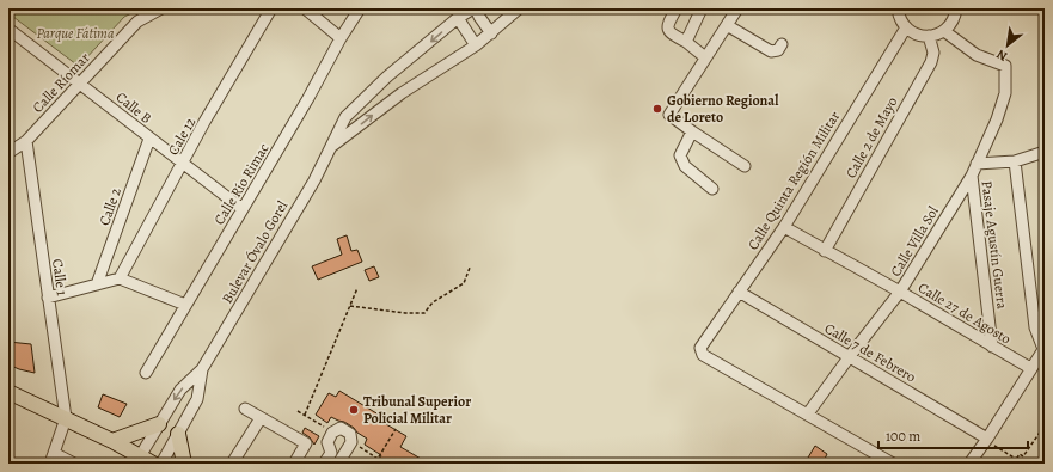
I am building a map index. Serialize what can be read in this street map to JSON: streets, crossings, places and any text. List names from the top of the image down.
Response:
{
  "streets": {
    "street": [
      "Calle Ríomar",
      "Calle B",
      "Cale 12",
      "Calle 2 de Mayo",
      "Calle Quinta Región Militar",
      "Calle Río Rimac",
      "Calle 2",
      "Calle Villa Sol",
      "Pasaje Agustín Guerra",
      "Bulevar Óvalo Gorel",
      "Calle 1",
      "Calle 27 de Agosto",
      "Calle 7 de Febrero"
    ]
  },
  "crossings": [
    ["Calle Ríomar", "Calle B"],
    ["Calle Ríomar", "Calle 1"],
    ["Calle B", "Cale 12"],
    ["Calle B", "Calle Río Rimac"],
    ["Calle B", "Calle 2"],
    ["Calle 2 de Mayo", "Calle 27 de Agosto"],
    ["Calle Quinta Región Militar", "Calle Villa Sol"],
    ["Calle Quinta Región Militar", "Calle 27 de Agosto"],
    ["Calle Quinta Región Militar", "Calle 7 de Febrero"],
    ["Calle Villa Sol", "Pasaje Agustín Guerra"],
    ["Calle Villa Sol", "Calle 27 de Agosto"],
    ["Calle Villa Sol", "Calle 7 de Febrero"],
    ["Pasaje Agustín Guerra", "Calle 27 de Agosto"]
  ],
  "parks": ["Parque Fátima"],
  "places": ["Gobierno Regional de Loreto", "Tribunal Superior Policial Militar"],
  "scale_bar": "100 m",
  "north": "bottom left"
}
